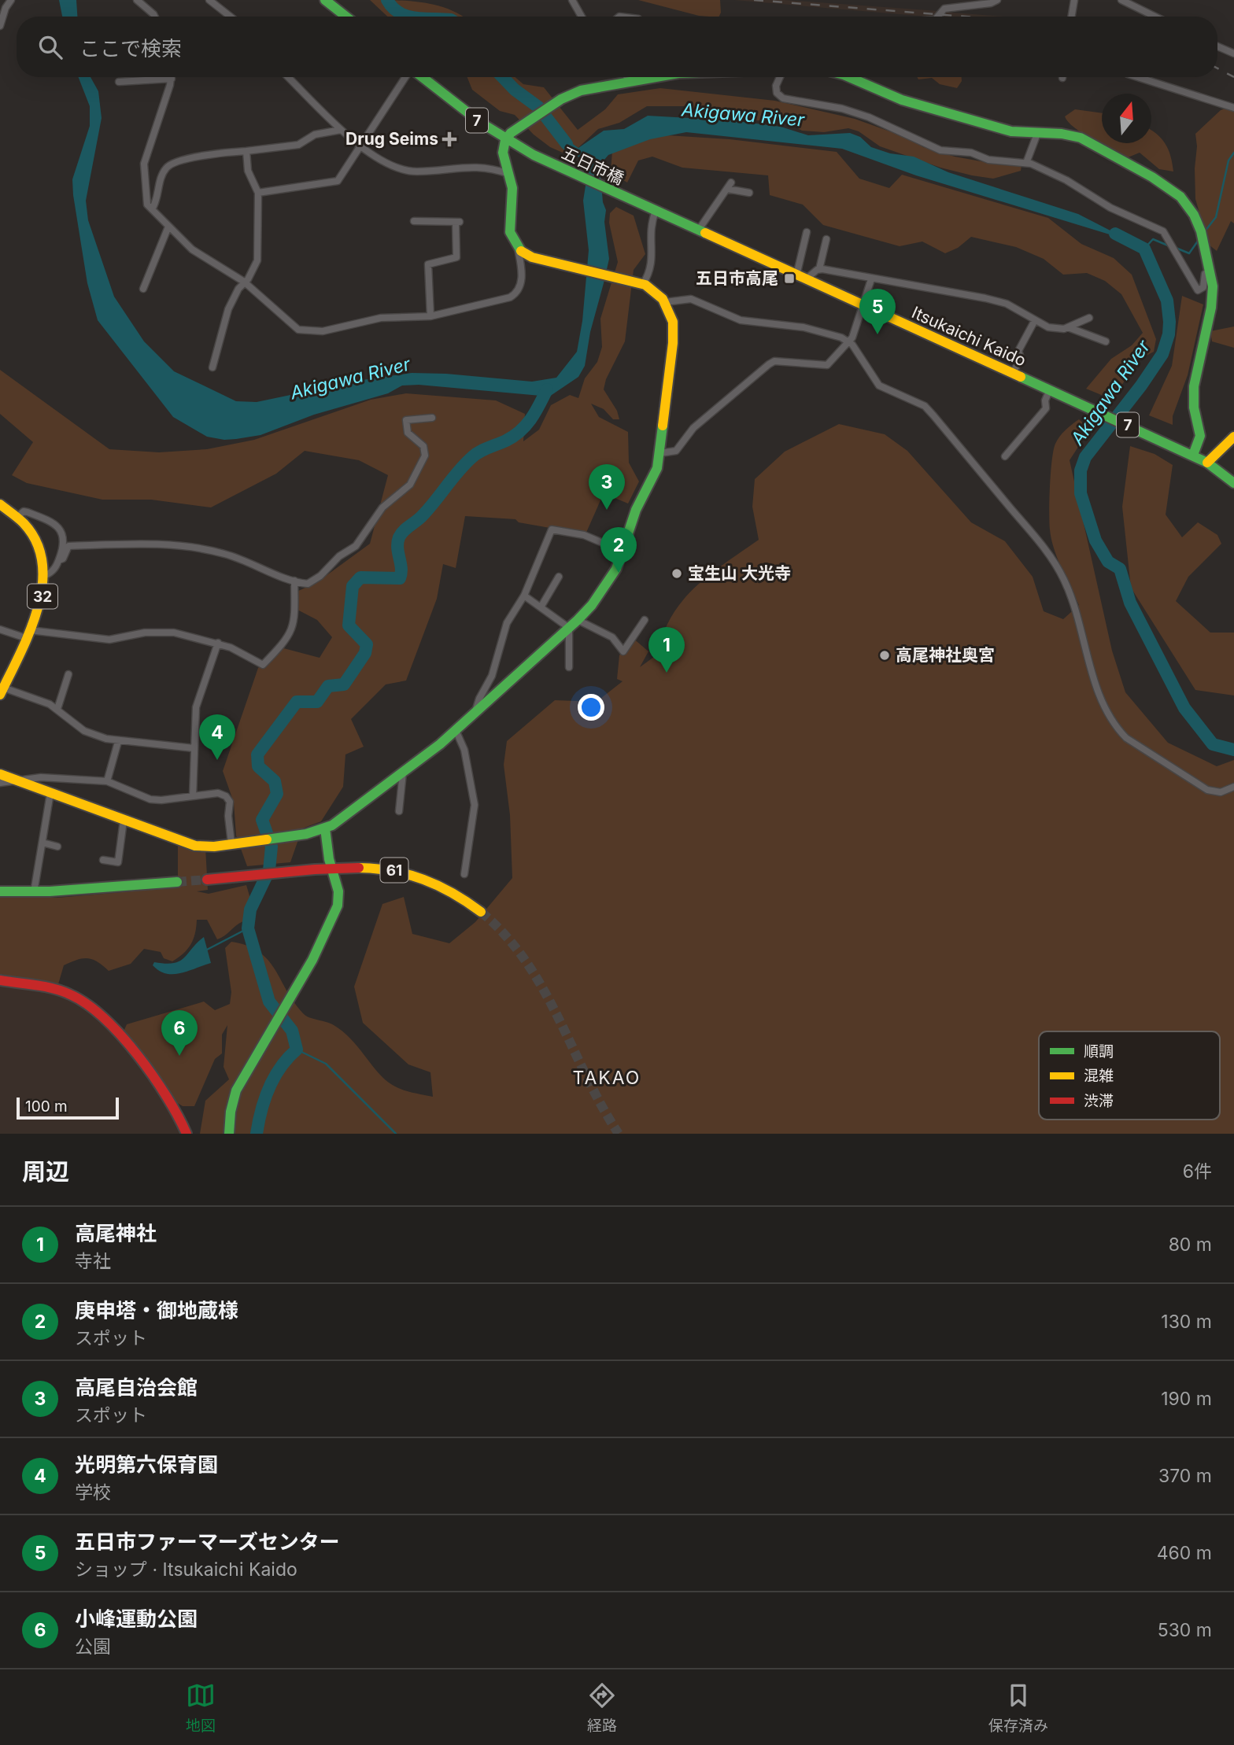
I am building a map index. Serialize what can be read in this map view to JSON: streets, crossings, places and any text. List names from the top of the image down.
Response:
{
  "streets": {
    "street": [
      "7",
      "五日市橋",
      "Itsukaichi Kaido",
      "32",
      "61"
    ]
  },
  "crossings": [
    ["7", "五日市橋"],
    ["五日市橋", "Itsukaichi Kaido"]
  ],
  "districts": ["TAKAO"],
  "water": ["Akigawa River"],
  "places": {
    "health": ["Drug Seims"],
    "transit": ["五日市高尾"],
    "other": ["宝生山 大光寺", "高尾神社奥宮"]
  },
  "legend": ["順調", "混雑", "渋滞"],
  "scale_bar": "100 m",
  "north": "top",
  "page": {
    "search": "ここで検索",
    "pins": [
      "5",
      "3",
      "2",
      "1",
      "4",
      "6"
    ],
    "scale": "100 m",
    "heading": ["周辺", "6件"],
    "list": [
      {
        "mark": "1",
        "name": "高尾神社",
        "note": "寺社",
        "value": "80 m"
      },
      {
        "mark": "2",
        "name": "庚申塔・御地蔵様",
        "note": "スポット",
        "value": "130 m"
      },
      {
        "mark": "3",
        "name": "高尾自治会館",
        "note": "スポット",
        "value": "190 m"
      },
      {
        "mark": "4",
        "name": "光明第六保育園",
        "note": "学校",
        "value": "370 m"
      },
      {
        "mark": "5",
        "name": "五日市ファーマーズセンター",
        "note": "ショップ · Itsukaichi Kaido",
        "value": "460 m"
      },
      {
        "mark": "6",
        "name": "小峰運動公園",
        "note": "公園",
        "value": "530 m"
      }
    ],
    "nav": ["地図", "経路", "保存済み"]
  }
}
